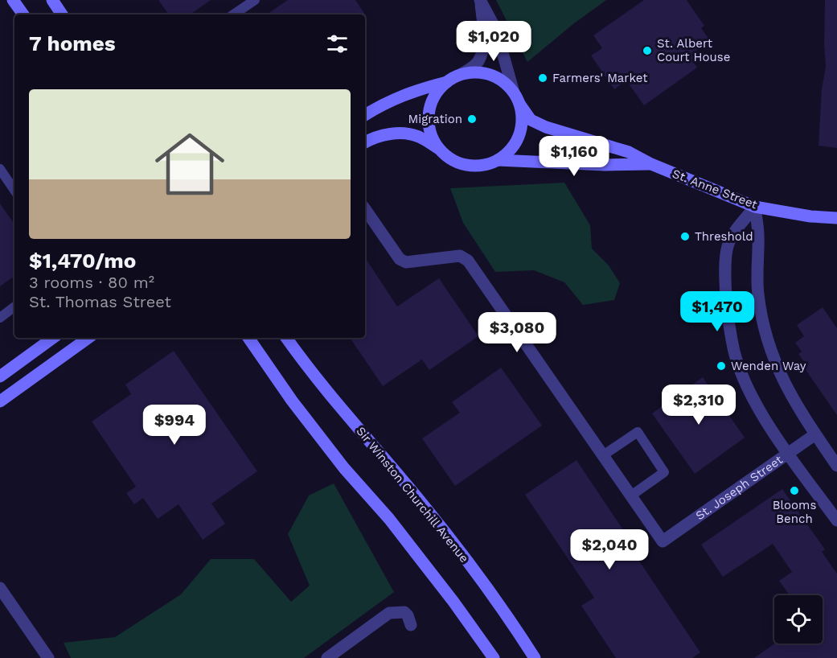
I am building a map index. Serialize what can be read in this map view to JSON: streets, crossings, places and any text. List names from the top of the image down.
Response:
{
  "streets": {
    "street": ["St. Anne Street", "St. Joseph Street", "Sir Winston Churchill Avenue"]
  },
  "places": [
    "St. Albert Court House",
    "Farmers' Market",
    "Migration",
    "Threshold",
    "Wenden Way",
    "Blooms Bench"
  ],
  "page": {
    "heading": "7 homes",
    "price": [
      "$1,020",
      "$1,160",
      "$1,470",
      "$3,080",
      "$2,310",
      "$994",
      "$2,040"
    ],
    "list": [
      {
        "name": "$1,470/mo",
        "note": "3 rooms · 80 m² · St. Thomas Street"
      }
    ]
  }
}
